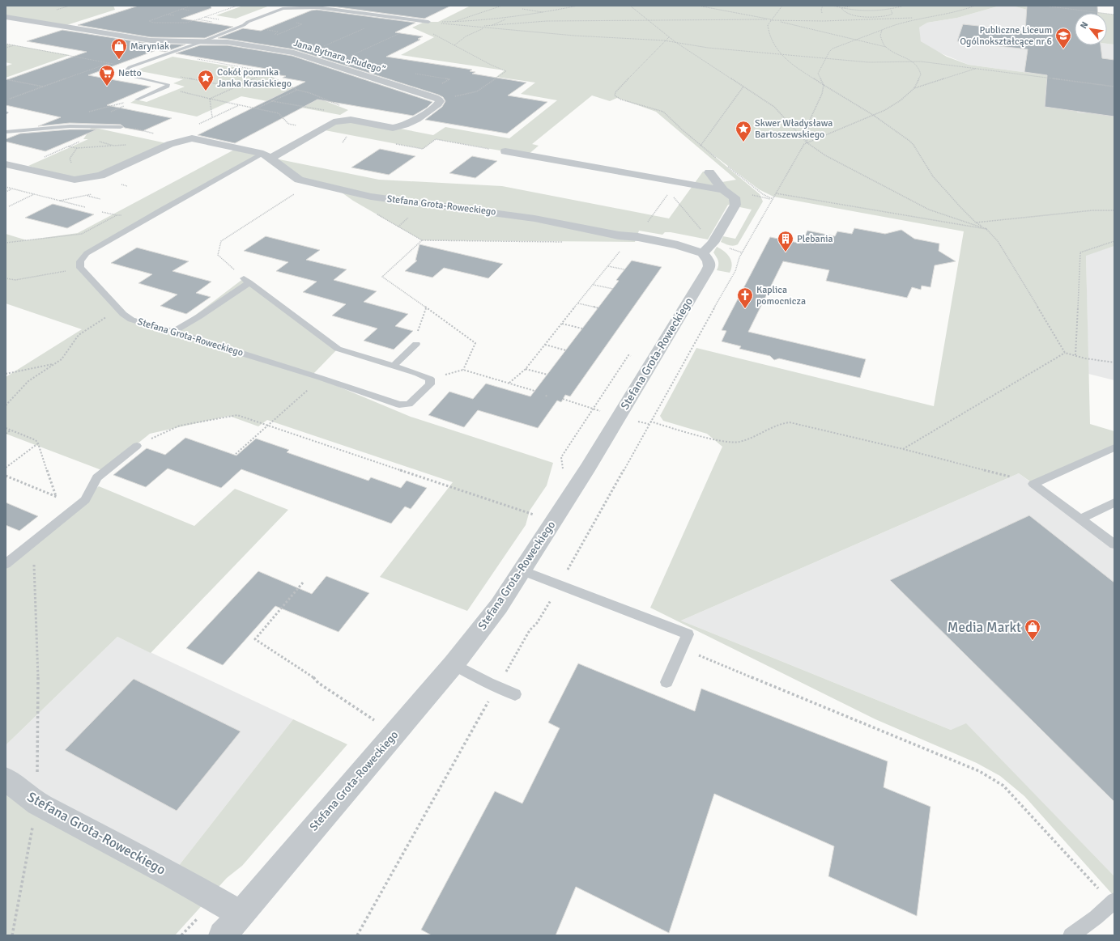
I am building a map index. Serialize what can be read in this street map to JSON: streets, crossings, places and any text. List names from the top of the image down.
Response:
{
  "streets": {
    "street": ["Jana Bytnara „Rudego”", "Stefana Grota-Roweckiego"]
  },
  "places": {
    "school or university": ["Publiczne Liceum Ogólnokształcące nr 6"],
    "shop": ["Maryniak", "Media Markt"],
    "supermarket": ["Netto"],
    "place": ["Cokół pomnika Janka Krasickiego", "Skwer Władysława Bartoszewskiego"],
    "building": ["Plebania"],
    "church": ["Kaplica pomocnicza"]
  },
  "north": "top left"
}
